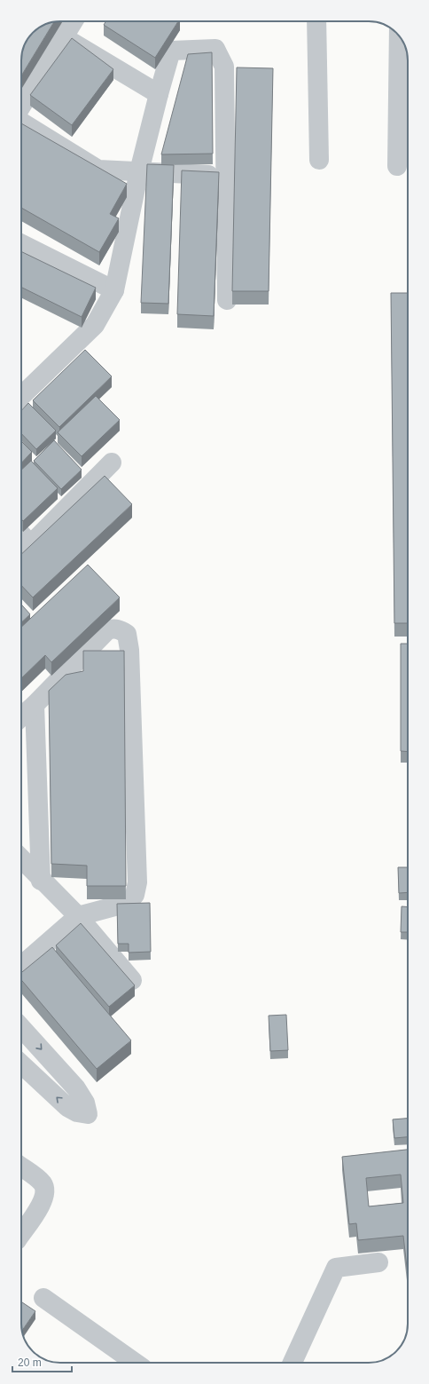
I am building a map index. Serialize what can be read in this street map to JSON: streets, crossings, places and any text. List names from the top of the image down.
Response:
{
  "scale_bar": "20 m"
}
